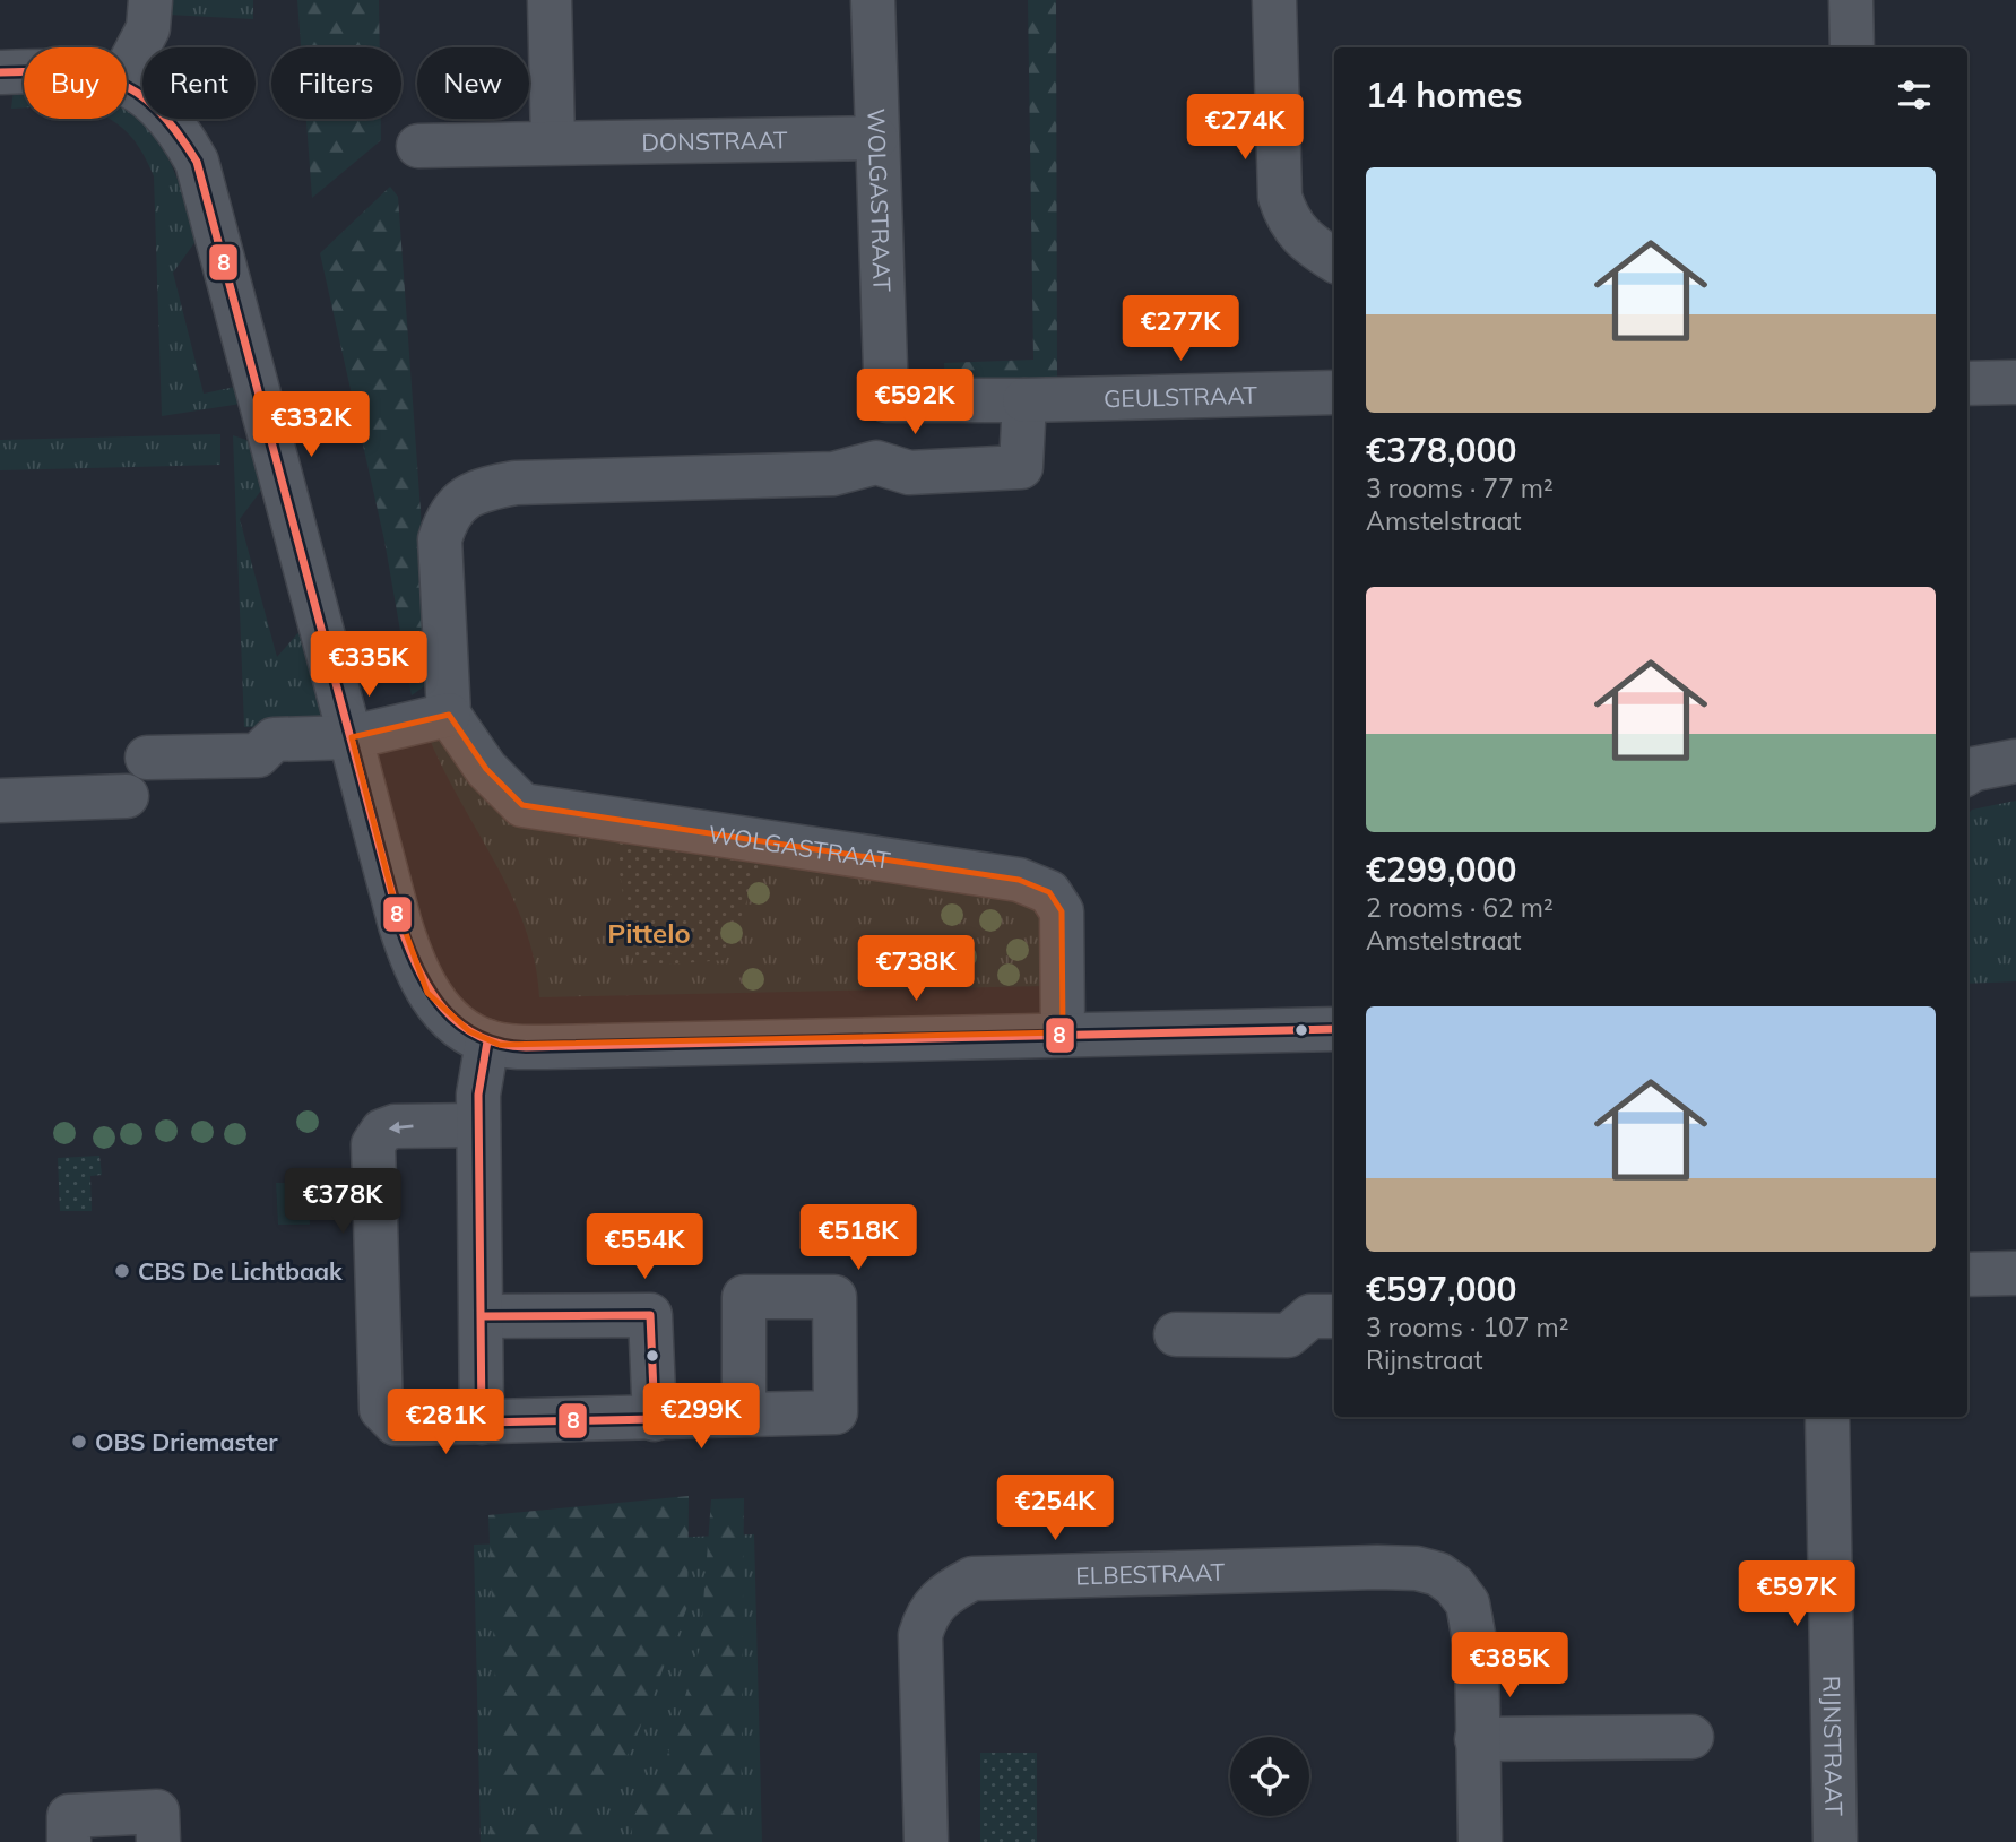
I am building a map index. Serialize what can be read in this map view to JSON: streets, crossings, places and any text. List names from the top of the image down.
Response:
{
  "streets": {
    "street": [
      "DONSTRAAT",
      "WOLGASTRAAT",
      "GEULSTRAAT",
      "ELBESTRAAT",
      "RIJNSTRAAT"
    ]
  },
  "crossings": [
    ["DONSTRAAT", "WOLGASTRAAT"]
  ],
  "districts": ["Pittelo"],
  "places": ["CBS De Lichtbaak", "OBS Driemaster"],
  "lines": ["transit line 8"],
  "page": {
    "chip": [
      "Buy",
      "Rent",
      "Filters",
      "New"
    ],
    "heading": "14 homes",
    "price": [
      "€274K",
      "€277K",
      "€592K",
      "€332K",
      "€335K",
      "€738K",
      "€378K",
      "€518K",
      "€554K",
      "€299K",
      "€281K",
      "€254K",
      "€597K",
      "€385K"
    ],
    "list": [
      {
        "name": "€378,000",
        "note": "3 rooms · 77 m² · Amstelstraat"
      },
      {
        "name": "€299,000",
        "note": "2 rooms · 62 m² · Amstelstraat"
      },
      {
        "name": "€597,000",
        "note": "3 rooms · 107 m² · Rijnstraat"
      }
    ]
  }
}
